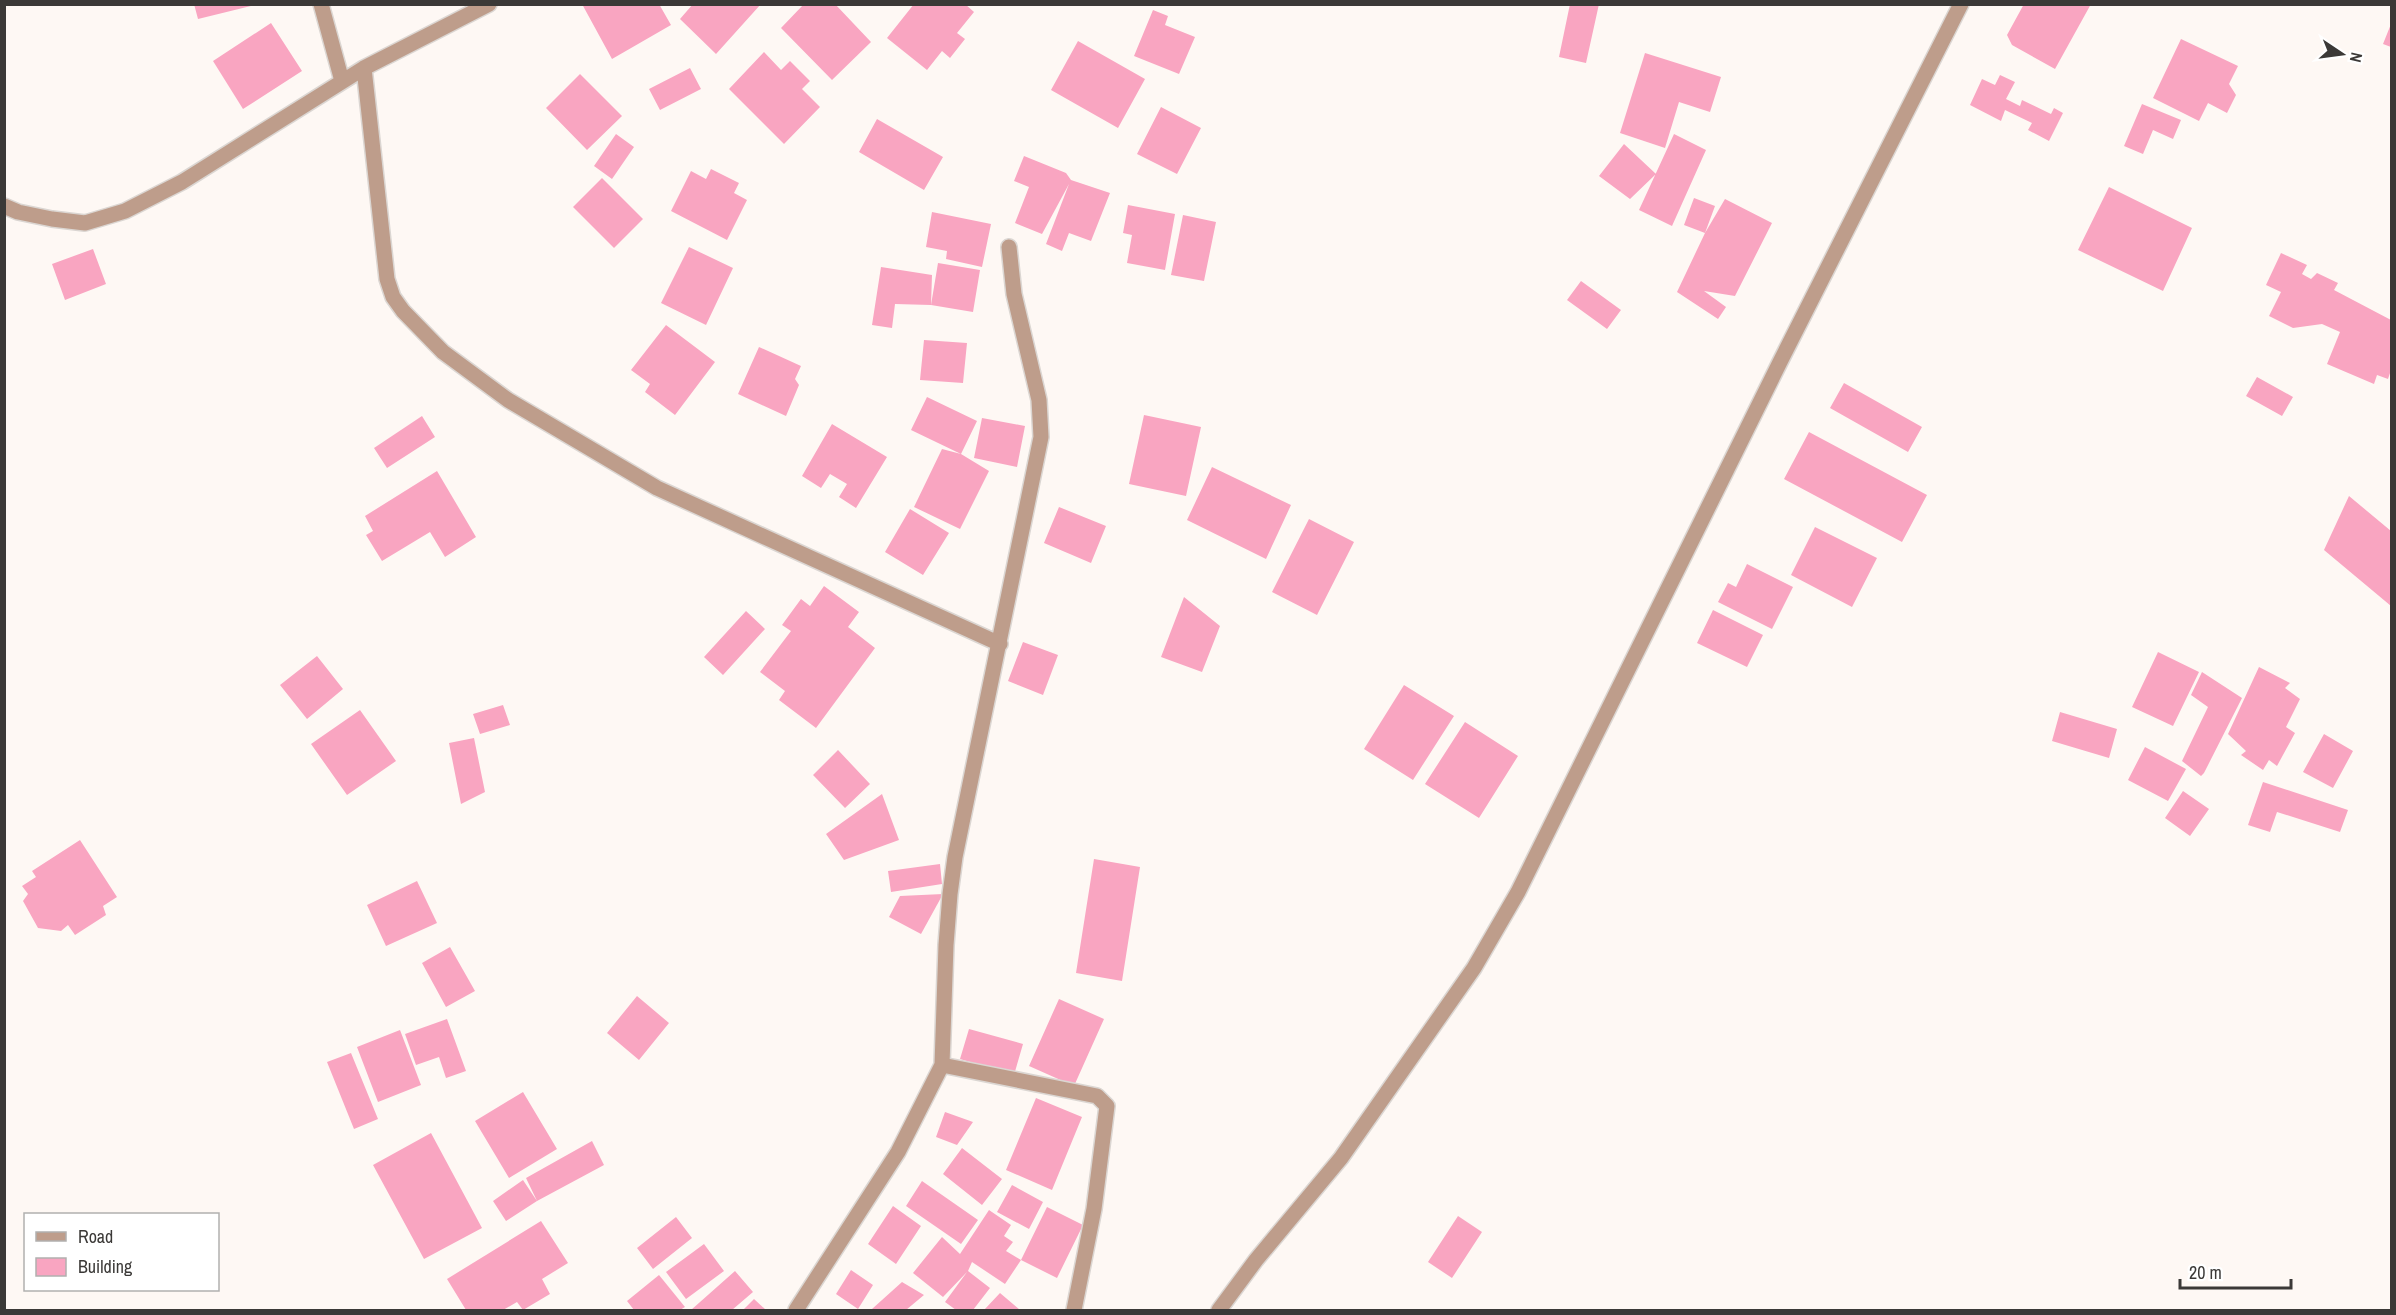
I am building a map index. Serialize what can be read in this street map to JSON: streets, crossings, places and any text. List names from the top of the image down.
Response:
{
  "legend": ["Road", "Building"],
  "scale_bar": "20 m",
  "north": "right"
}
